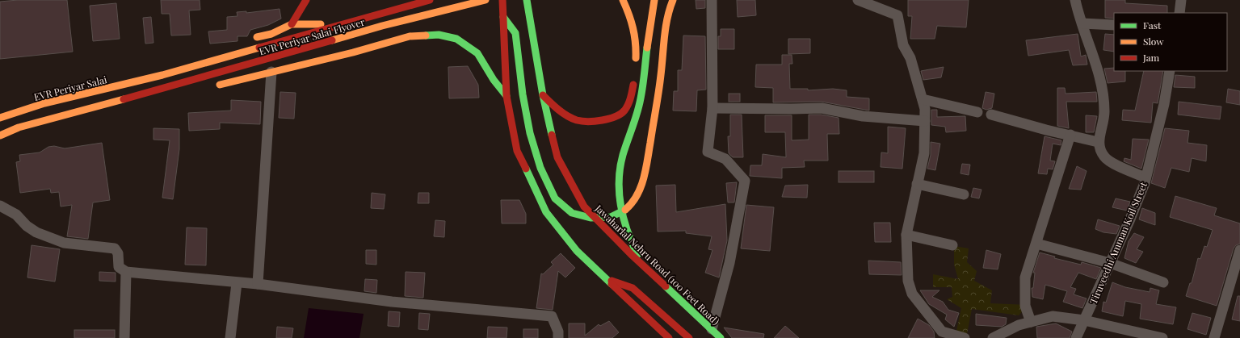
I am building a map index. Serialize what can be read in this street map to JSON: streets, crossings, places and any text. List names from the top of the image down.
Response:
{
  "streets": {
    "main road": ["EVR Periyar Salai Flyover", "EVR Periyar Salai", "Jawaharlal Nehru Road (100 Feet Road)"],
    "street": ["Tiruveedhi Amman Koil Street"]
  },
  "crossings": [
    ["EVR Periyar Salai Flyover", "EVR Periyar Salai"]
  ],
  "legend": ["Fast", "Slow", "Jam"]
}
